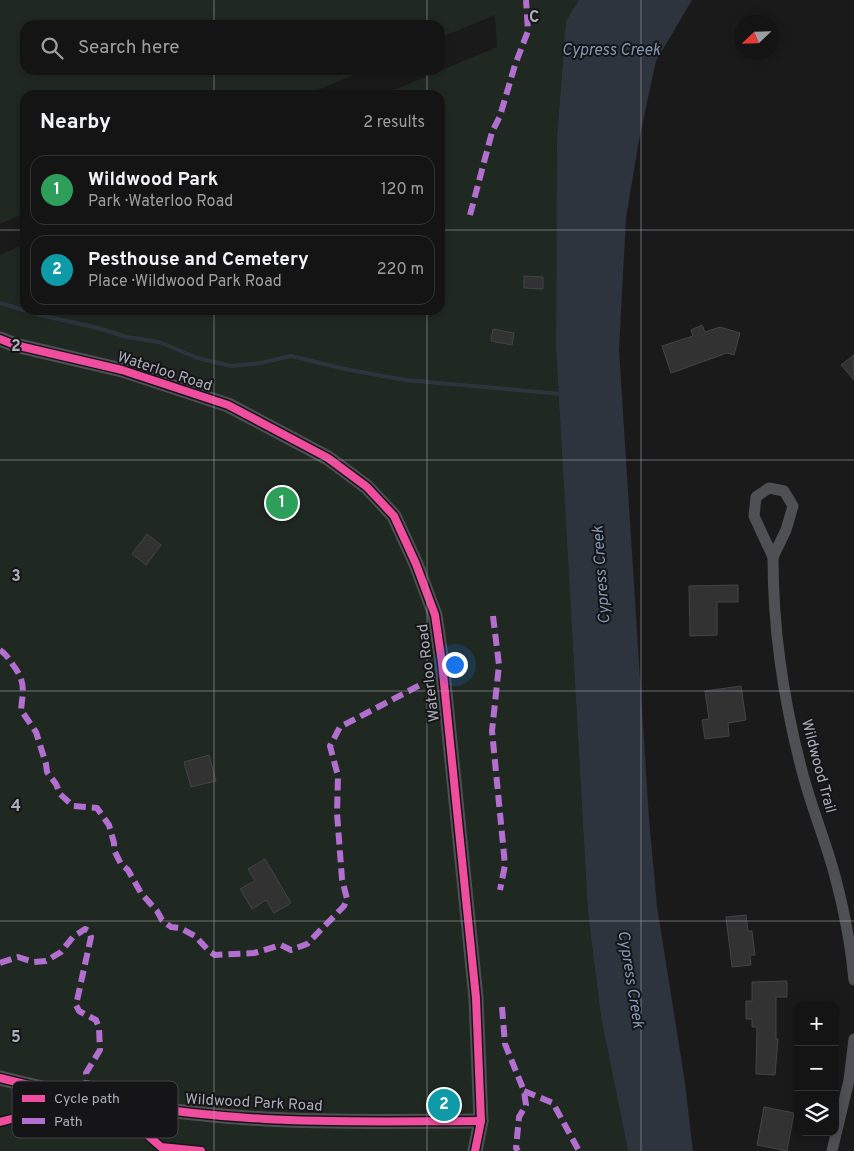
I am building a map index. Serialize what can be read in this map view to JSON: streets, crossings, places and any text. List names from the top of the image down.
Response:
{
  "streets": {
    "street": ["Waterloo Road", "Wildwood Trail", "Wildwood Park Road"]
  },
  "crossings": [
    ["Waterloo Road", "Wildwood Park Road"]
  ],
  "water": ["Cypress Creek"],
  "legend": ["Cycle path", "Path"],
  "north": "bottom left",
  "page": {
    "search": "Search here",
    "heading": ["Nearby", "2 results"],
    "list": [
      {
        "mark": "1",
        "name": "Wildwood Park",
        "note": "Park · Waterloo Road",
        "value": "120 m"
      },
      {
        "mark": "2",
        "name": "Pesthouse and Cemetery",
        "note": "Place · Wildwood Park Road",
        "value": "220 m"
      }
    ],
    "pins": ["1", "2"],
    "map_buttons": ["+", "−"]
  },
  "grid": {
    "columns": ["C"],
    "rows": [
      "2",
      "3",
      "4",
      "5"
    ]
  }
}
